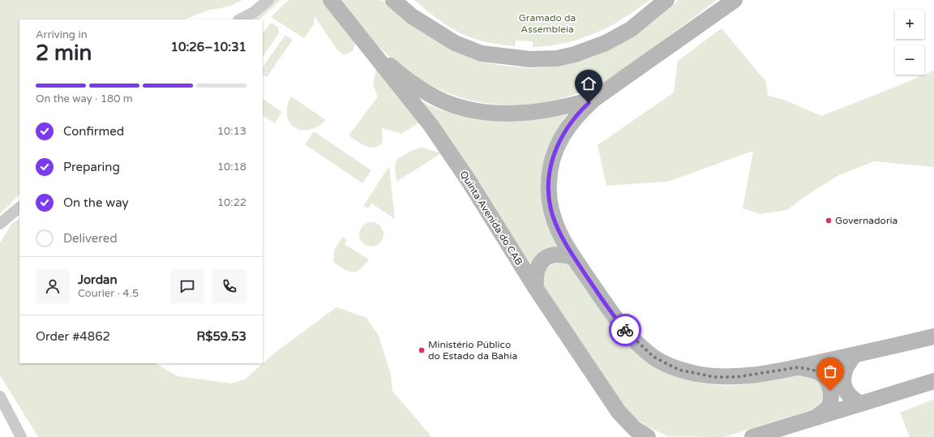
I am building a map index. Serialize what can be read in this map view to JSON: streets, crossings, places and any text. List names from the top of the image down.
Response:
{
  "streets": {
    "main road": ["Quinta Avenida do CAB"]
  },
  "parks": ["Gramado da Assembleia"],
  "places": ["Governadoria", "Ministério Público do Estado da Bahia"],
  "page": {
    "map_buttons": ["+", "−"],
    "heading": ["2 min", "Arriving in", "10:26–10:31"],
    "panel": [
      "Jordan",
      "Courier · 4.5",
      "Order #4862",
      "R$59.53"
    ],
    "bar": "On the way · 180 m",
    "list": [
      ["Confirmed", "10:13"],
      ["Preparing", "10:18"],
      ["On the way", "10:22"],
      "Delivered"
    ]
  }
}
